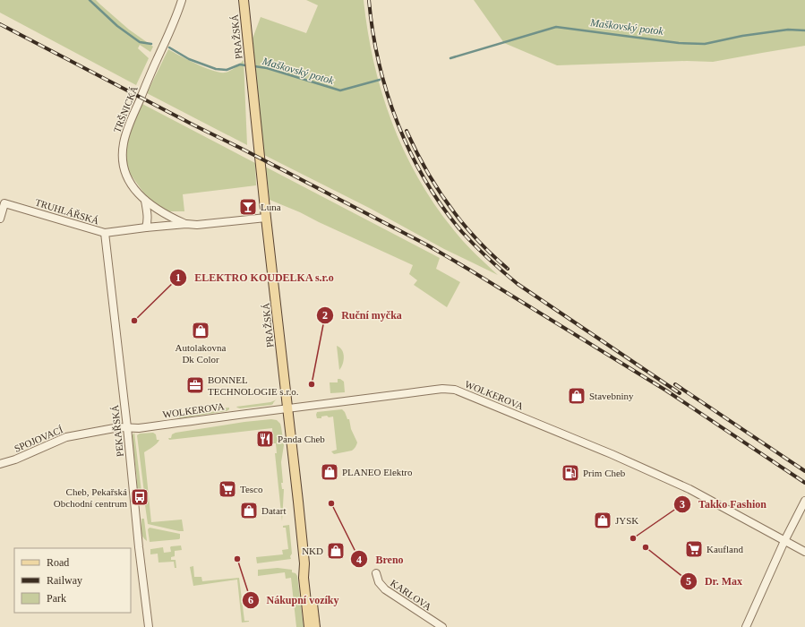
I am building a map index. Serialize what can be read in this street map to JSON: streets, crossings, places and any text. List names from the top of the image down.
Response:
{
  "streets": {
    "main road": ["PRAŽSKÁ"],
    "street": [
      "TRŠNICKÁ",
      "TRUHLÁŘSKÁ",
      "WOLKEROVA",
      "PEKAŘSKÁ",
      "SPOJOVACÍ",
      "KARLOVA"
    ]
  },
  "crossings": [
    ["PRAŽSKÁ", "TRUHLÁŘSKÁ"],
    ["PRAŽSKÁ", "WOLKEROVA"],
    ["TRŠNICKÁ", "TRUHLÁŘSKÁ"],
    ["TRUHLÁŘSKÁ", "PEKAŘSKÁ"],
    ["WOLKEROVA", "PEKAŘSKÁ"],
    ["WOLKEROVA", "SPOJOVACÍ"],
    ["PEKAŘSKÁ", "SPOJOVACÍ"]
  ],
  "water": ["Maškovský potok"],
  "places": {
    "bar": ["Luna"],
    "other": [
      "ELEKTRO KOUDELKA s.r.o",
      "Ruční myčka",
      "Breno",
      "Takko Fashion",
      "Dr. Max",
      "Nákupní vozíky"
    ],
    "shop": [
      "Autolakovna Dk Color",
      "Stavebniny",
      "PLANEO Elektro",
      "Datart",
      "JYSK",
      "NKD"
    ],
    "office": ["BONNEL TECHNOLOGIE s.r.o."],
    "restaurant": ["Panda Cheb"],
    "fuel station": ["Prim Cheb"],
    "supermarket": ["Tesco", "Kaufland"],
    "bus stop": ["Cheb, Pekařská Obchodní centrum"]
  },
  "legend": ["Road", "Railway", "Park"]
}
